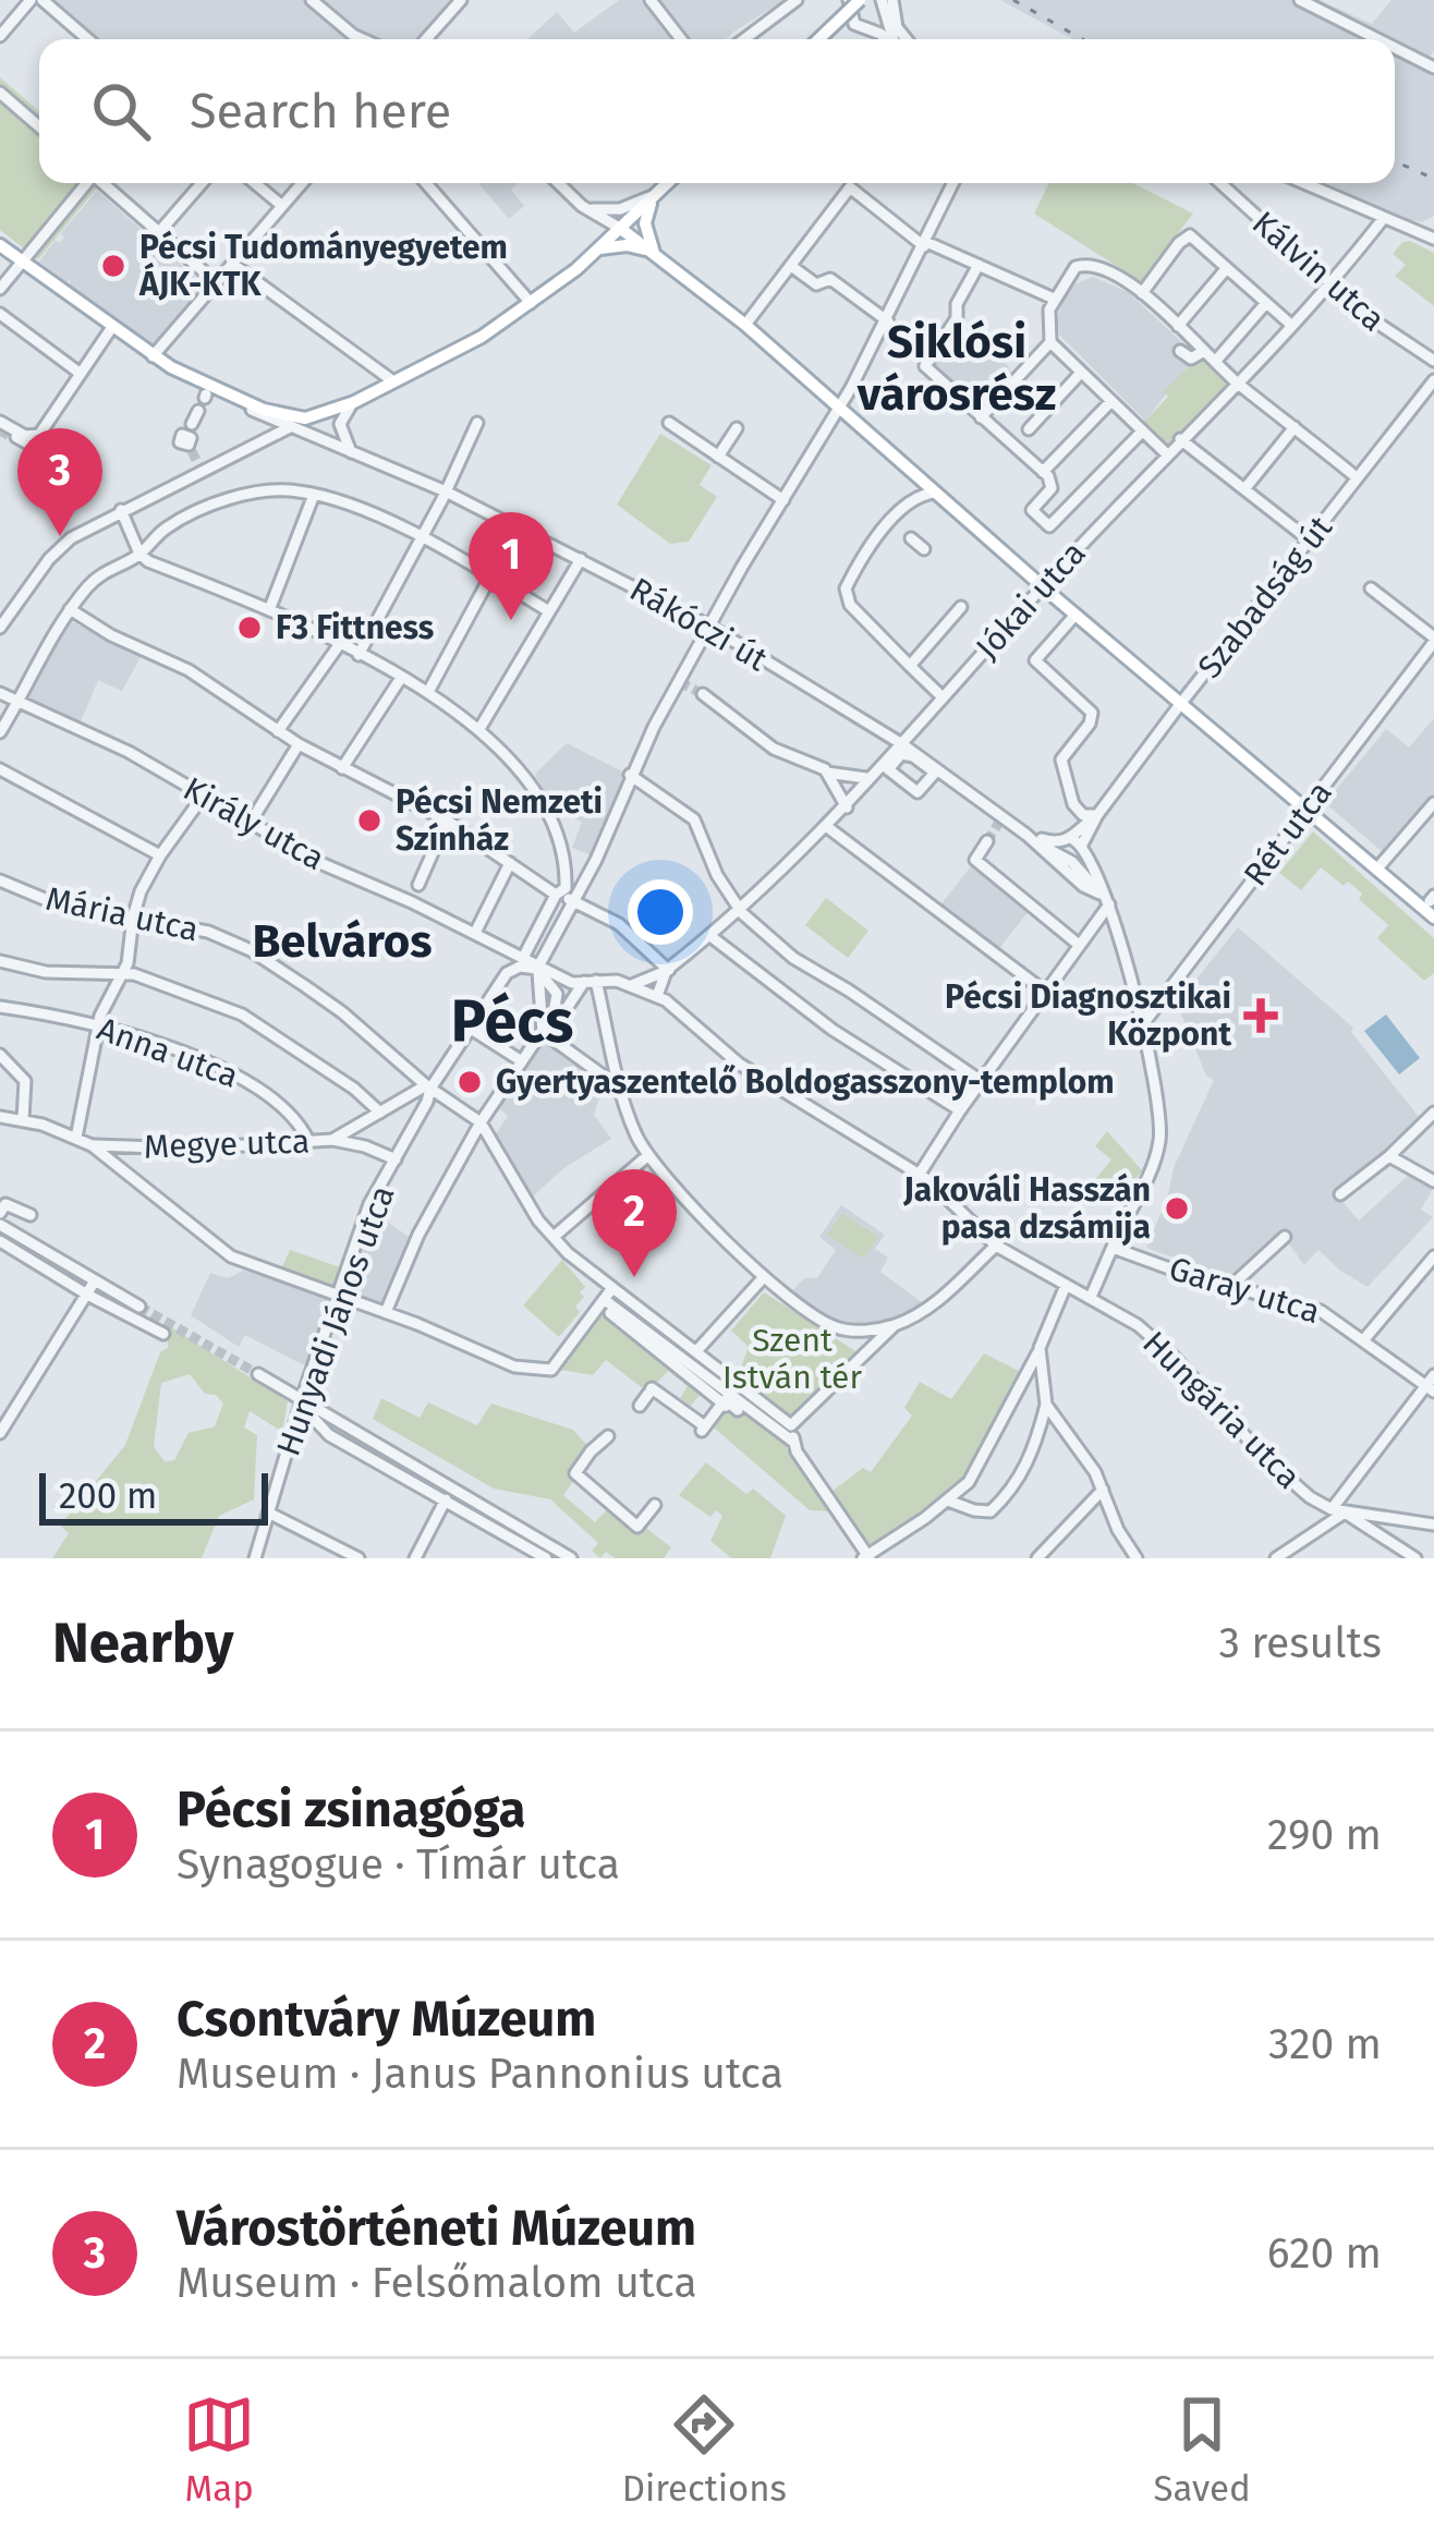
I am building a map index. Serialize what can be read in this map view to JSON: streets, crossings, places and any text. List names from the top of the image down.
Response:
{
  "streets": {
    "main road": ["Rákóczi út"],
    "street": [
      "Kálvin utca",
      "Szabadság út",
      "Jókai utca",
      "Király utca",
      "Rét utca",
      "Mária utca",
      "Anna utca",
      "Megye utca",
      "Garay utca",
      "Hunyadi János utca",
      "Hungária utca"
    ]
  },
  "crossings": [
    ["Kálvin utca", "Jókai utca"],
    ["Szabadság út", "Rákóczi út"],
    ["Jókai utca", "Rákóczi út"],
    ["Jókai utca", "Hungária utca"],
    ["Rákóczi út", "Rét utca"],
    ["Rákóczi út", "Garay utca"],
    ["Rákóczi út", "Hungária utca"],
    ["Király utca", "Hunyadi János utca"],
    ["Mária utca", "Megye utca"],
    ["Mária utca", "Hunyadi János utca"],
    ["Anna utca", "Megye utca"],
    ["Megye utca", "Hunyadi János utca"]
  ],
  "districts": ["Siklósi városrész", "Belváros", "Pécs"],
  "parks": ["Szent István tér"],
  "places": {
    "other": [
      "Pécsi Tudományegyetem ÁJK-KTK",
      "F3 Fittness",
      "Pécsi Nemzeti Színház",
      "Gyertyaszentelő Boldogasszony-templom",
      "Jakováli Hasszán pasa dzsámija"
    ],
    "health": ["Pécsi Diagnosztikai Központ"]
  },
  "scale_bar": "200 m",
  "page": {
    "search": "Search here",
    "pins": ["3", "1", "2"],
    "scale": "200 m",
    "heading": ["Nearby", "3 results"],
    "list": [
      {
        "mark": "1",
        "name": "Pécsi zsinagóga",
        "note": "Synagogue · Tímár utca",
        "value": "290 m"
      },
      {
        "mark": "2",
        "name": "Csontváry Múzeum",
        "note": "Museum · Janus Pannonius utca",
        "value": "320 m"
      },
      {
        "mark": "3",
        "name": "Várostörténeti Múzeum",
        "note": "Museum · Felsőmalom utca",
        "value": "620 m"
      }
    ],
    "nav": ["Map", "Directions", "Saved"]
  }
}
